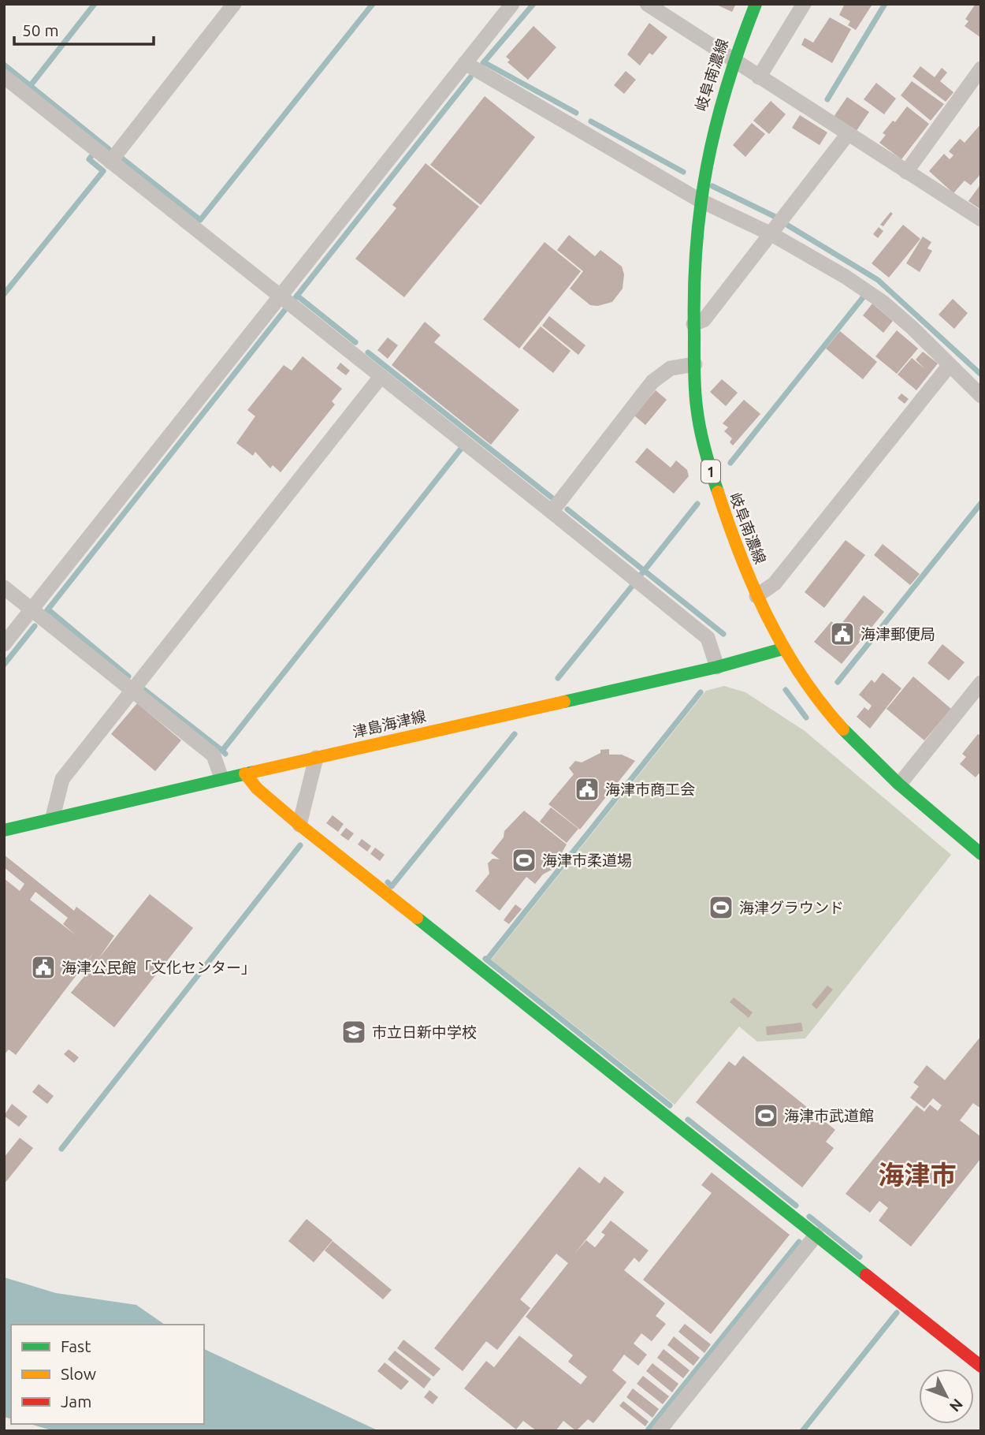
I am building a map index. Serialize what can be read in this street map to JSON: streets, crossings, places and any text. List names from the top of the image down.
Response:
{
  "streets": {
    "main road": ["岐阜南濃線", "1", "津島海津線"]
  },
  "crossings": [
    ["岐阜南濃線", "津島海津線"]
  ],
  "districts": ["海津市"],
  "places": {
    "public building": ["海津郵便局", "海津市商工会", "海津公民館「文化センター」"],
    "sports": ["海津市柔道場", "海津グラウンド", "海津市武道館"],
    "school or university": ["市立日新中学校"]
  },
  "legend": ["Fast", "Slow", "Jam"],
  "scale_bar": "50 m",
  "north": "bottom right"
}
